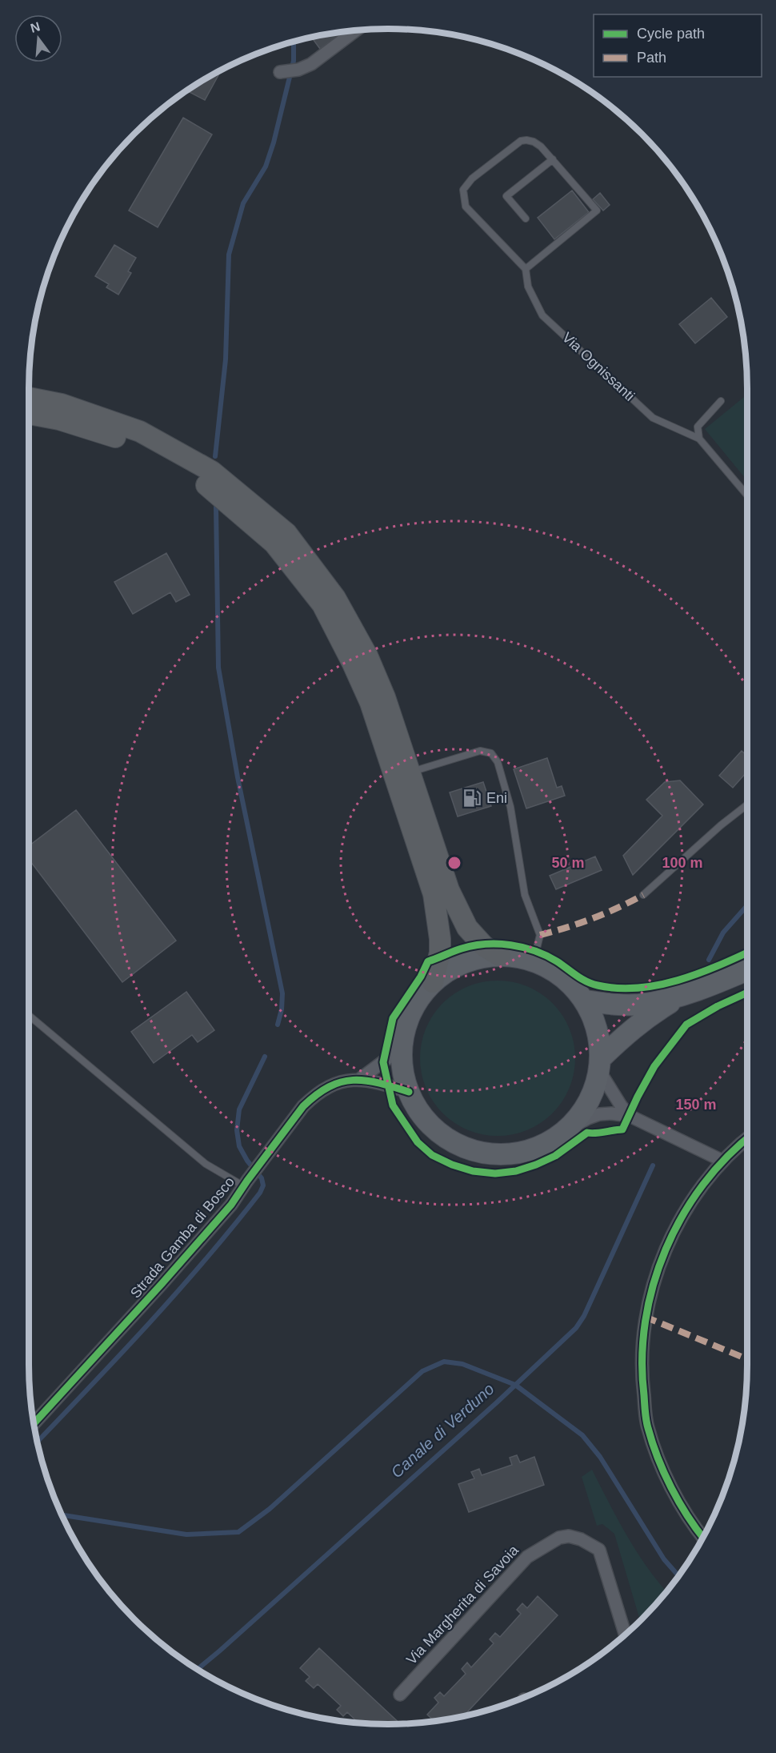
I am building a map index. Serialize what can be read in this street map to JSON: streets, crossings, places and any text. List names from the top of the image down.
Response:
{
  "streets": {
    "street": ["Strada Gamba di Bosco", "Via Margherita di Savoia"],
    "lane": ["Via Ognissanti"]
  },
  "water": ["Canale di Verduno"],
  "places": {
    "fuel station": ["Eni"]
  },
  "legend": ["Cycle path", "Path"],
  "north": "top",
  "rings": ["50 m", "100 m", "150 m"]
}
